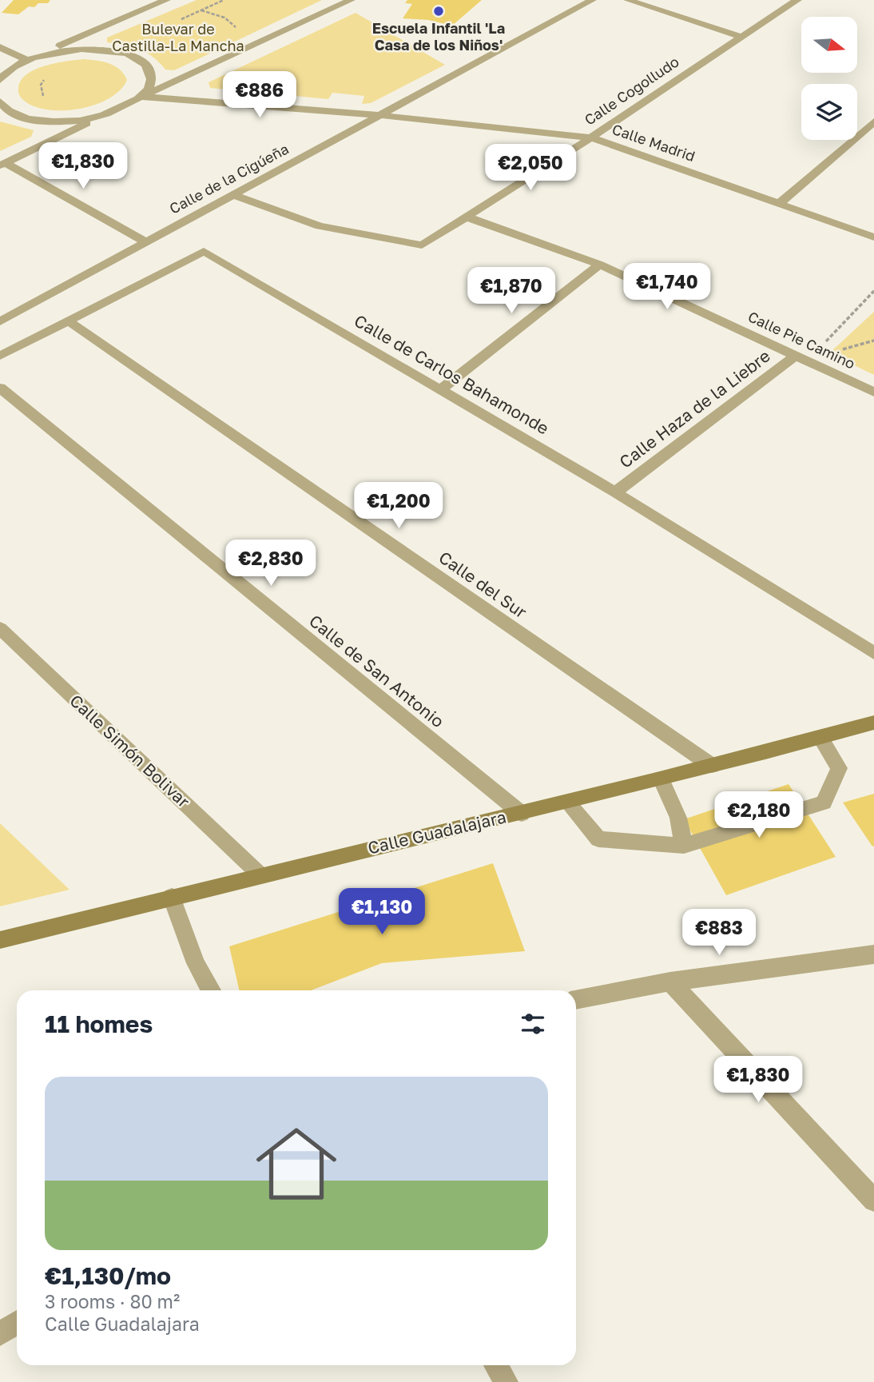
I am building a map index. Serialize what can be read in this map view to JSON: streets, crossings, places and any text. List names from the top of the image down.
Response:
{
  "streets": {
    "main road": ["Calle Guadalajara"],
    "street": [
      "Calle Cogolludo",
      "Calle Madrid",
      "Calle de la Cigúeña",
      "Calle Pie Camino",
      "Calle de Carlos Bahamonde",
      "Calle Haza de la Liebre",
      "Calle del Sur",
      "Calle de San Antonio",
      "Calle Simón Bolivar"
    ]
  },
  "crossings": [
    ["Calle Cogolludo", "Calle Madrid"],
    ["Calle Cogolludo", "Calle de la Cigúeña"],
    ["Calle Cogolludo", "Calle Pie Camino"],
    ["Calle Madrid", "Calle de la Cigúeña"],
    ["Calle Pie Camino", "Calle Haza de la Liebre"],
    ["Calle de Carlos Bahamonde", "Calle Haza de la Liebre"],
    ["Calle de Carlos Bahamonde", "Calle del Sur"],
    ["Calle del Sur", "Calle Guadalajara"],
    ["Calle de San Antonio", "Calle Guadalajara"],
    ["Calle Simón Bolivar", "Calle Guadalajara"]
  ],
  "parks": ["Bulevar de Castilla-La Mancha"],
  "places": ["Escuela Infantil 'La Casa de los Niños'"],
  "north": "right",
  "page": {
    "price": [
      "€886",
      "€1,830",
      "€2,050",
      "€1,740",
      "€1,870",
      "€1,200",
      "€2,830",
      "€2,180",
      "€1,130",
      "€883",
      "€1,830"
    ],
    "heading": "11 homes",
    "list": [
      {
        "name": "€1,130/mo",
        "note": "3 rooms · 80 m² · Calle Guadalajara"
      }
    ]
  }
}
